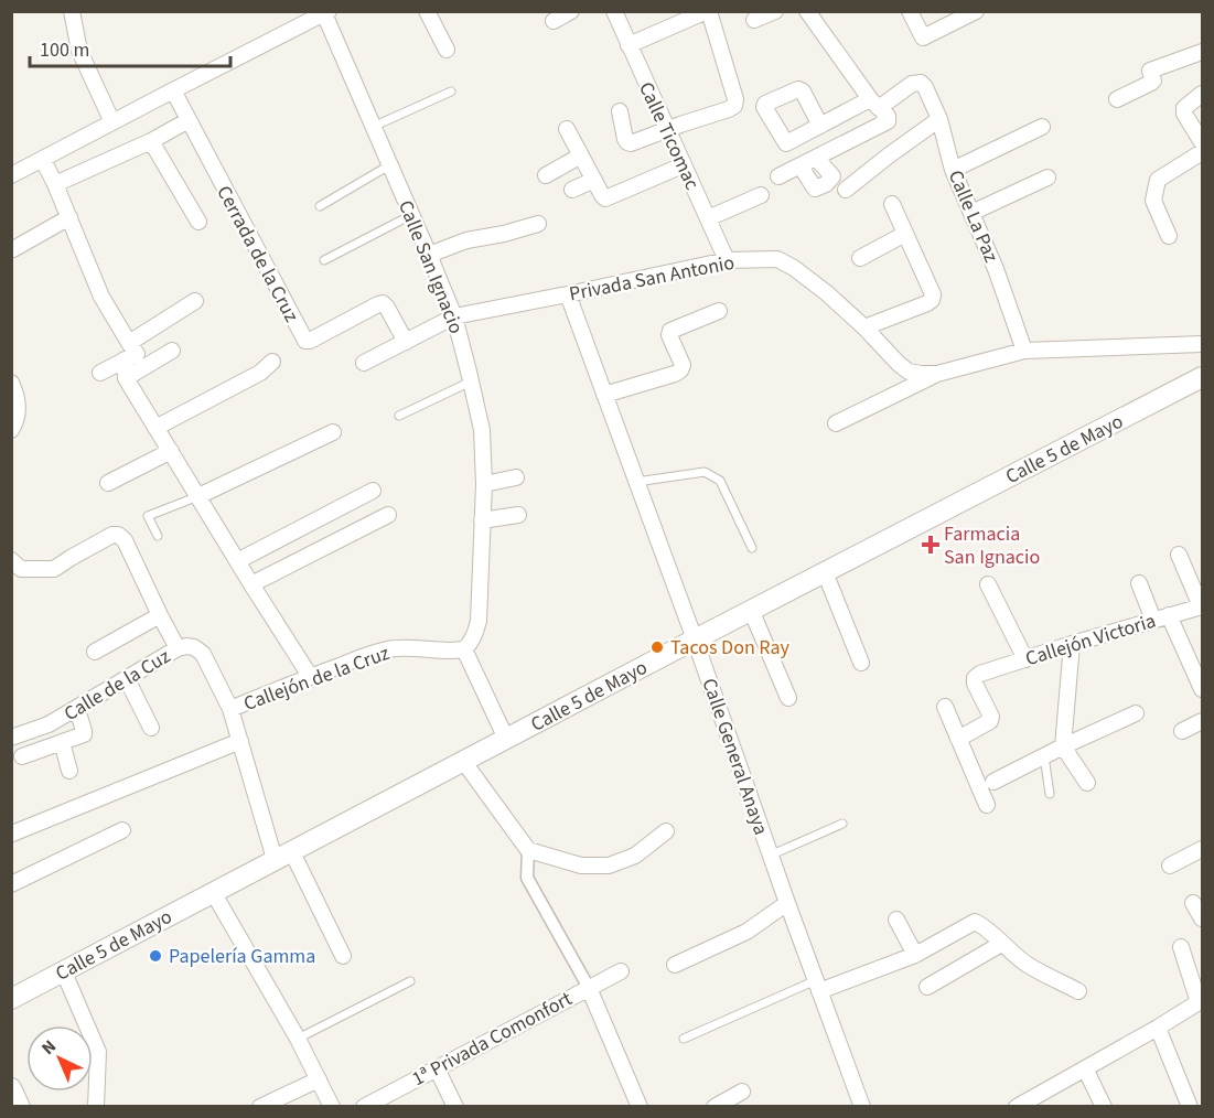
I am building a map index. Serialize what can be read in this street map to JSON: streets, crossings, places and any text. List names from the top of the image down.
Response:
{
  "streets": {
    "street": [
      "Calle Ticomac",
      "Calle La Paz",
      "Cerrada de la Cruz",
      "Calle San Ignacio",
      "Privada San Antonio",
      "Calle 5 de Mayo",
      "Callejón Victoria",
      "Callejón de la Cruz",
      "Calle de la Cuz",
      "Calle General Anaya",
      "1ª Privada Comonfort"
    ]
  },
  "crossings": [
    ["Calle Ticomac", "Privada San Antonio"],
    ["Calle La Paz", "Privada San Antonio"],
    ["Cerrada de la Cruz", "Privada San Antonio"],
    ["Calle San Ignacio", "Privada San Antonio"],
    ["Calle San Ignacio", "Callejón de la Cruz"],
    ["Privada San Antonio", "Calle General Anaya"],
    ["Calle 5 de Mayo", "Calle de la Cuz"],
    ["Calle 5 de Mayo", "Calle General Anaya"],
    ["Callejón de la Cruz", "Calle de la Cuz"]
  ],
  "places": {
    "health": ["Farmacia San Ignacio"],
    "other": ["Tacos Don Ray", "Papelería Gamma"]
  },
  "scale_bar": "100 m",
  "north": "top left"
}
